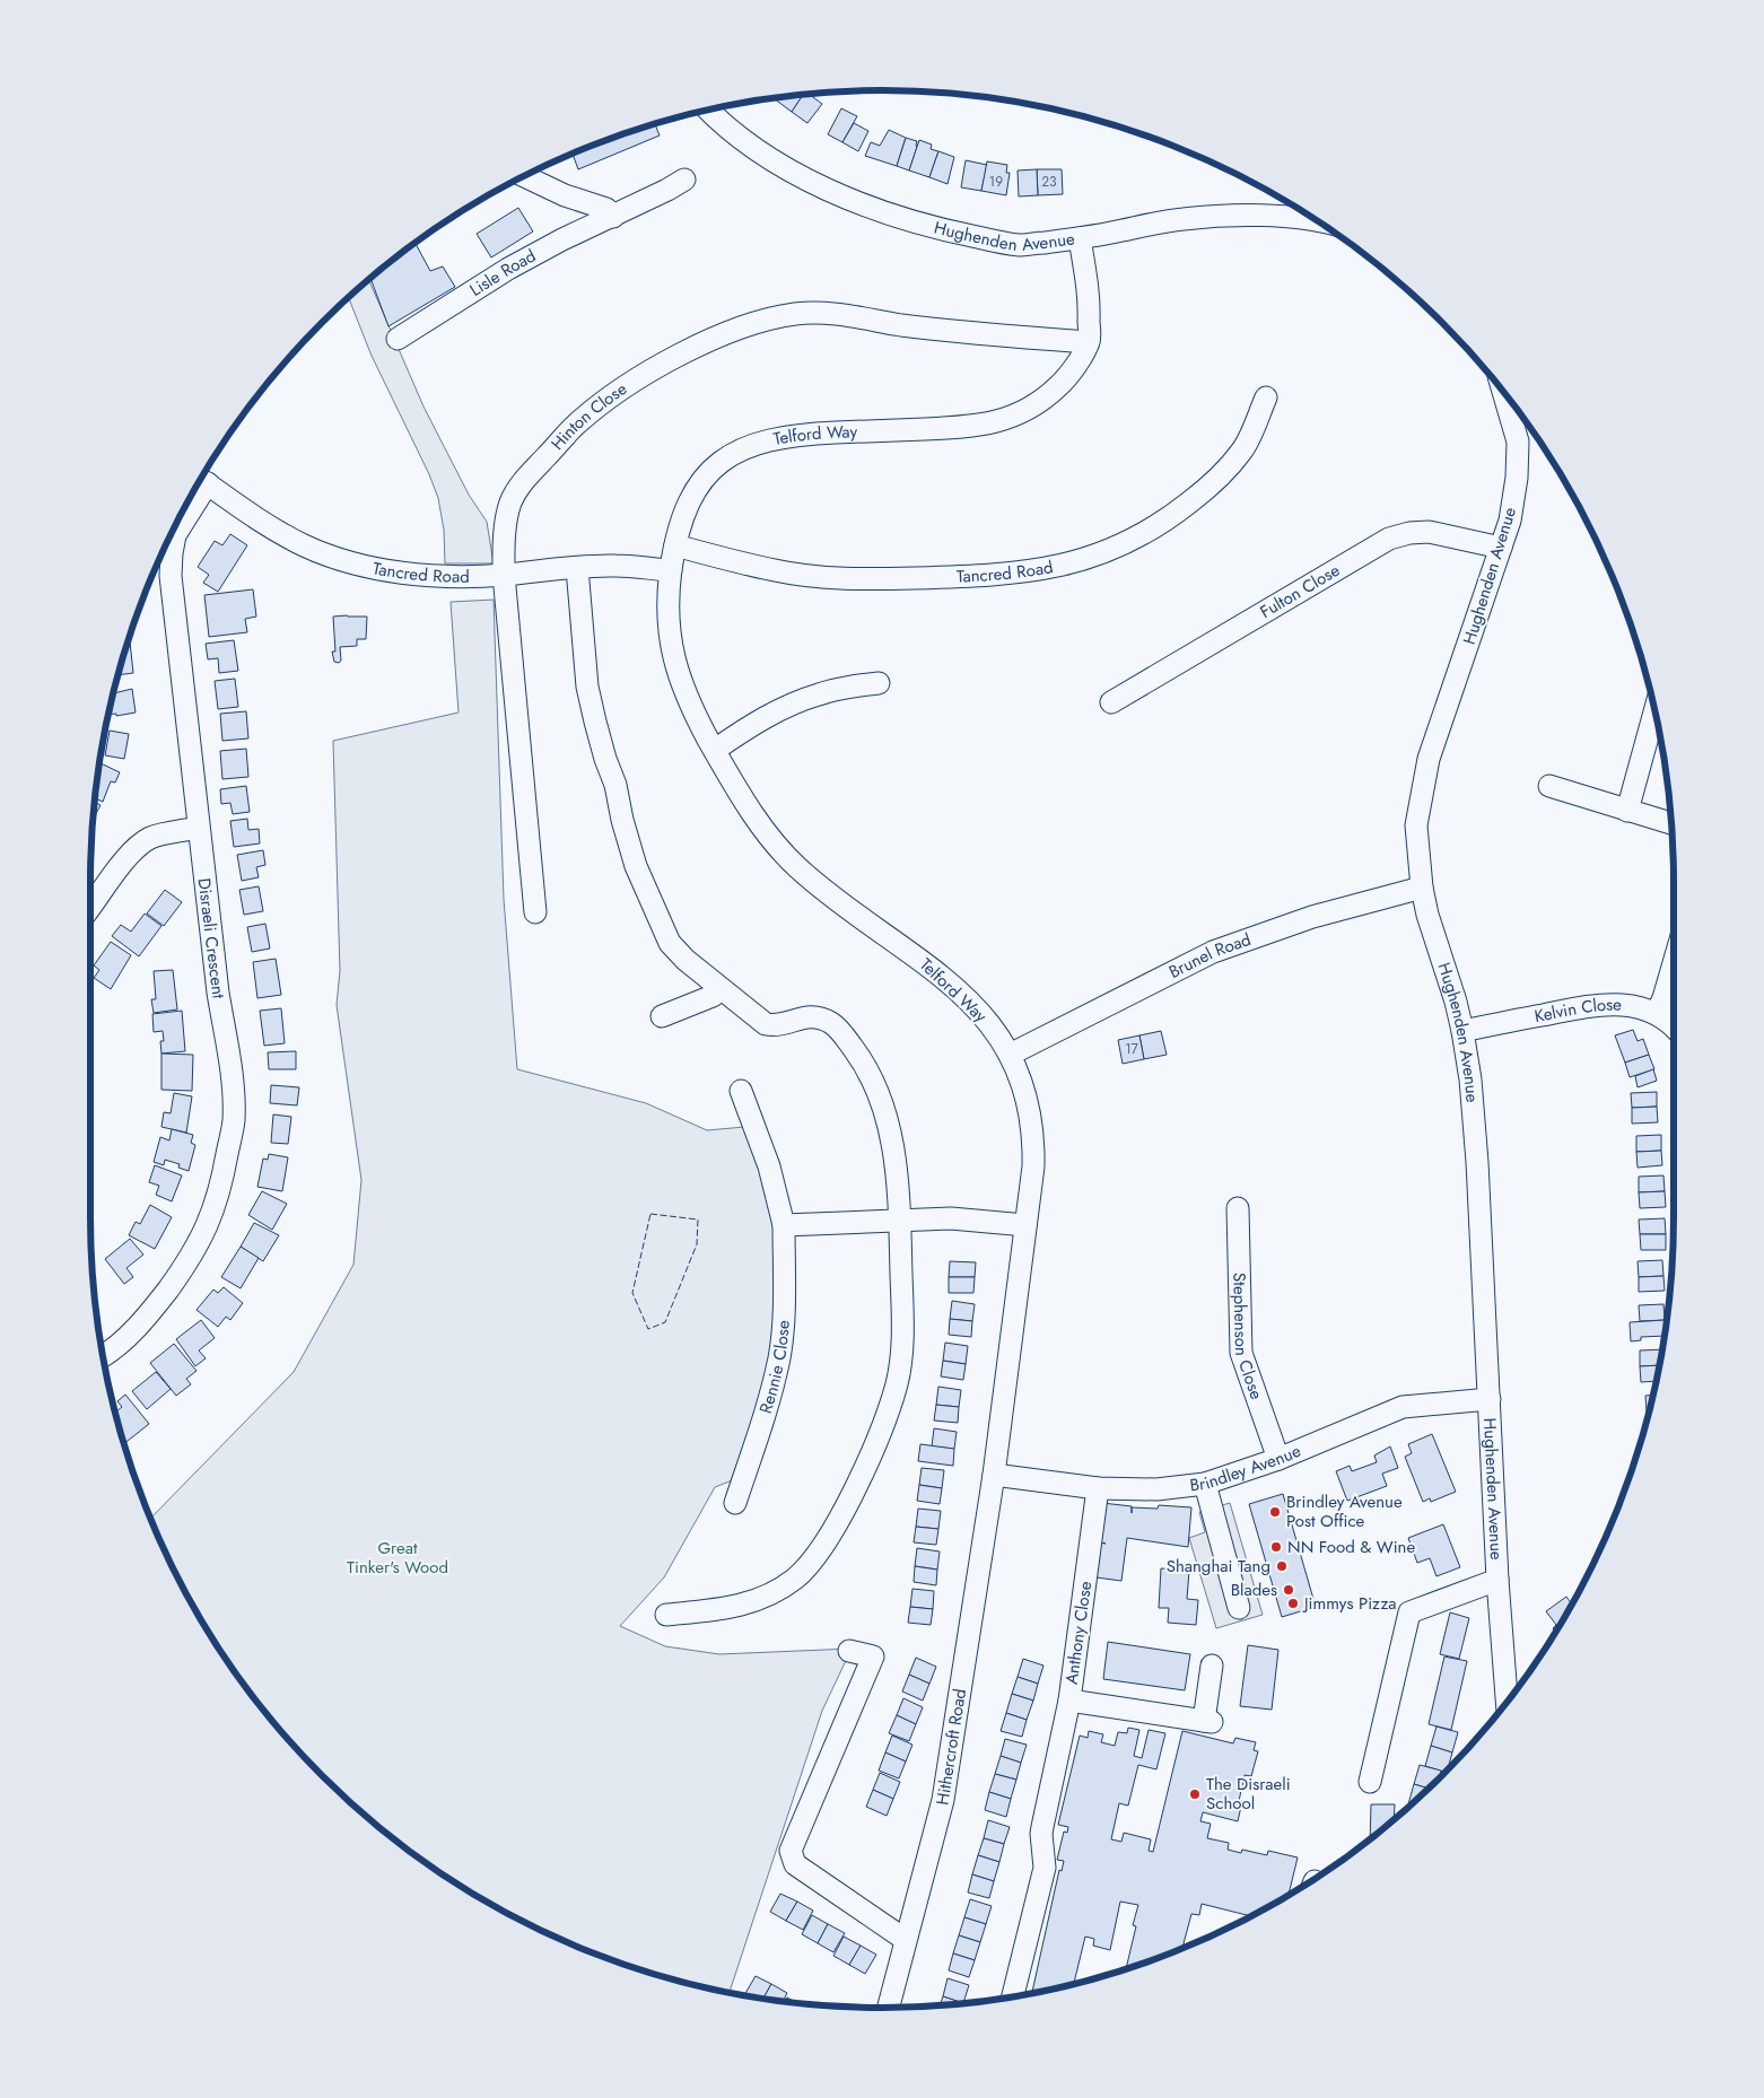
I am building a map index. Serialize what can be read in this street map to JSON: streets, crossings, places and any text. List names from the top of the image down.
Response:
{
  "streets": {
    "street": [
      "Hughenden Avenue",
      "Lisle Road",
      "Hinton Close",
      "Telford Way",
      "Tancred Road",
      "Fulton Close",
      "Disraeli Crescent",
      "Brunel Road",
      "Kelvin Close",
      "Stephenson Close",
      "Rennie Close",
      "Brindley Avenue",
      "Anthony Close",
      "Hithercroft Road"
    ]
  },
  "crossings": [
    ["Hughenden Avenue", "Telford Way"],
    ["Hughenden Avenue", "Fulton Close"],
    ["Hughenden Avenue", "Brunel Road"],
    ["Hughenden Avenue", "Kelvin Close"],
    ["Hughenden Avenue", "Brindley Avenue"],
    ["Hinton Close", "Telford Way"],
    ["Hinton Close", "Tancred Road"],
    ["Telford Way", "Tancred Road"],
    ["Telford Way", "Brunel Road"],
    ["Telford Way", "Brindley Avenue"],
    ["Telford Way", "Hithercroft Road"],
    ["Tancred Road", "Disraeli Crescent"],
    ["Stephenson Close", "Brindley Avenue"],
    ["Brindley Avenue", "Anthony Close"],
    ["Brindley Avenue", "Hithercroft Road"]
  ],
  "parks": ["Great Tinker's Wood"],
  "places": [
    "Brindley Avenue Post Office",
    "NN Food & Wine",
    "Shanghai Tang",
    "Blades",
    "Jimmys Pizza",
    "The Disraeli School"
  ],
  "house_numbers": ["19", "23", "17"]
}
